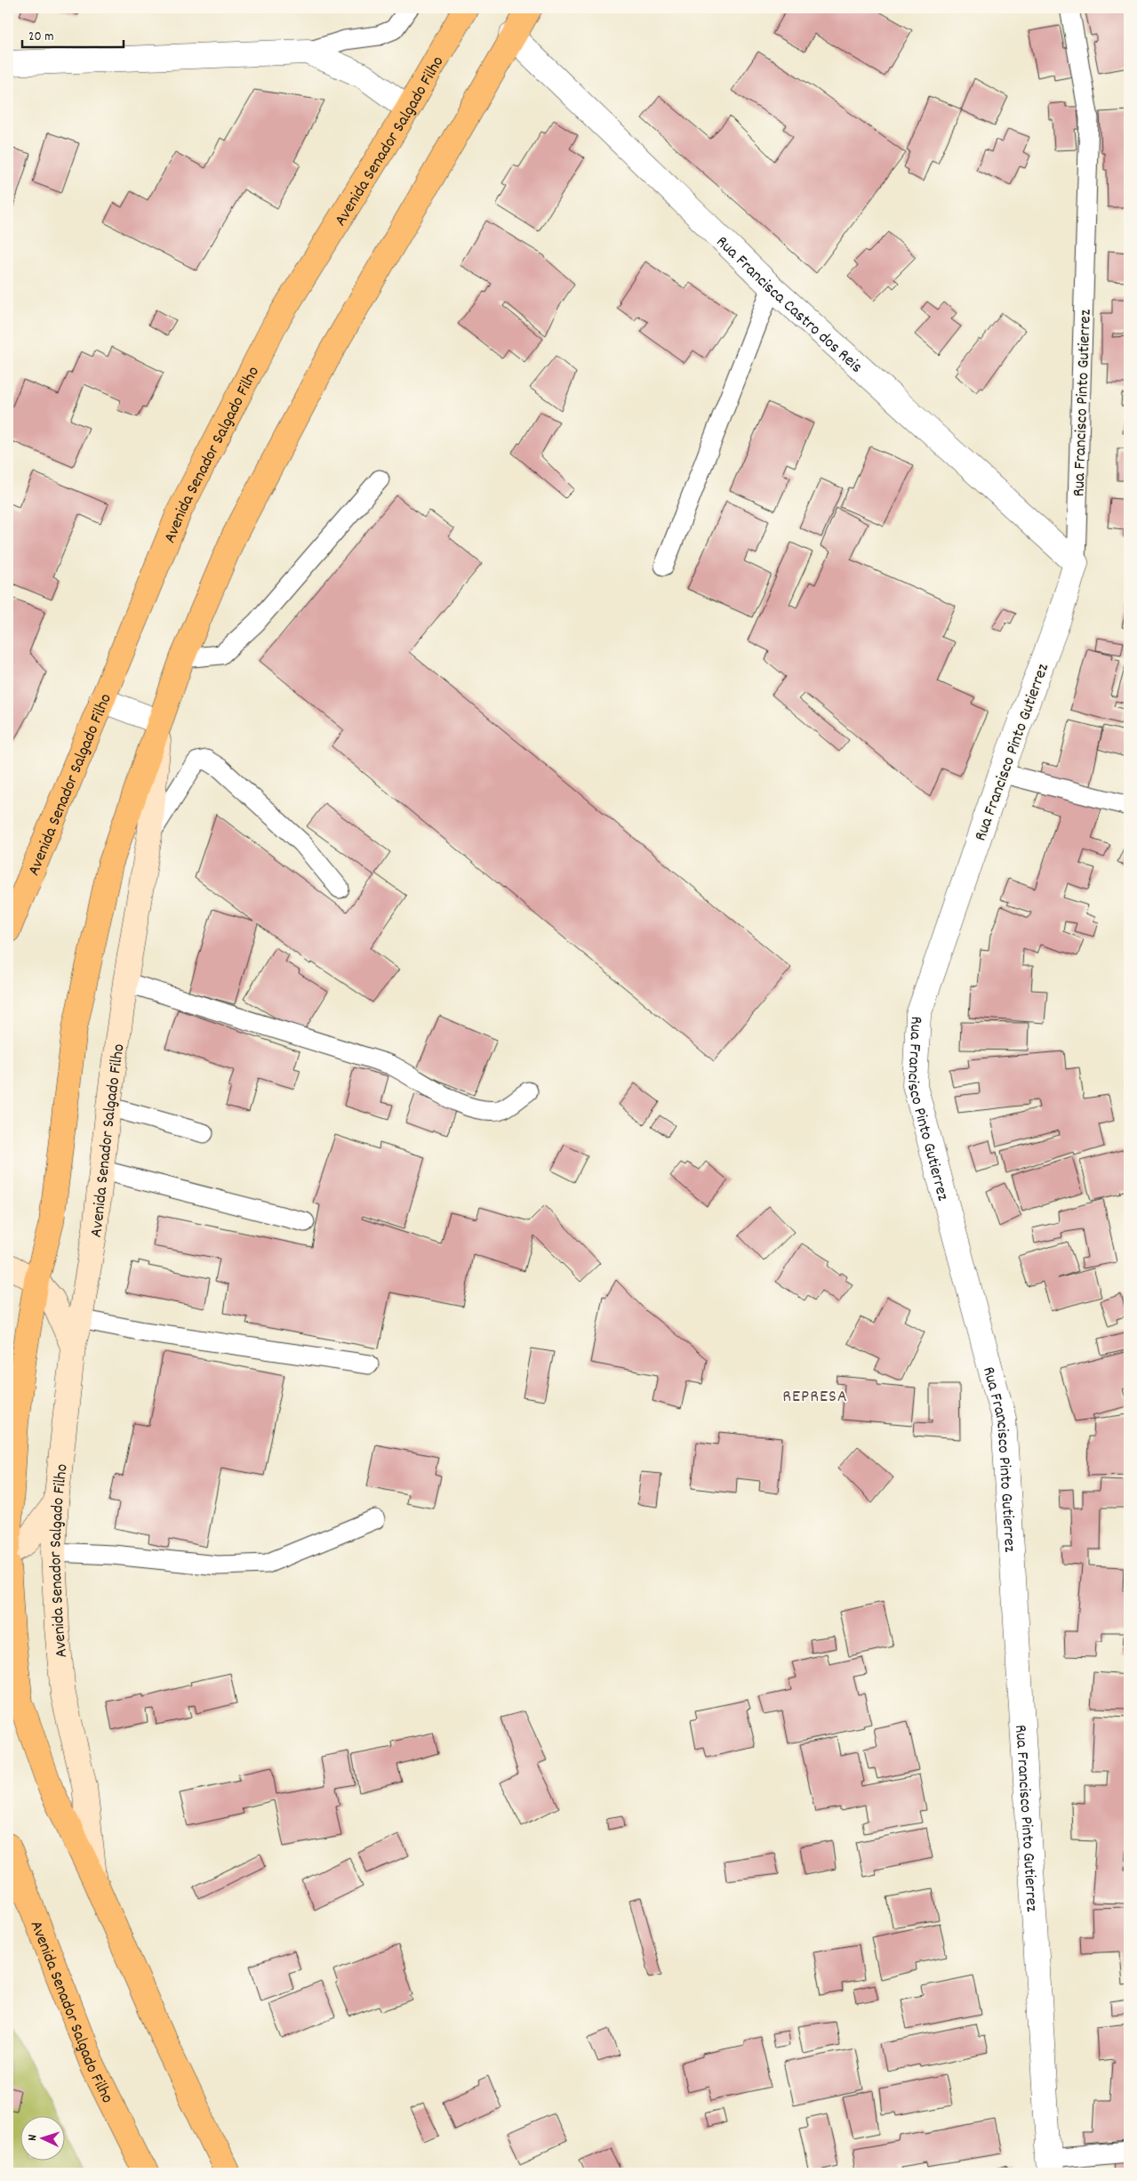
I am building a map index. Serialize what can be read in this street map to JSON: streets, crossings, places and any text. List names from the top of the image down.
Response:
{
  "streets": {
    "main road": ["Avenida Senador Salgado Filho"],
    "street": ["Rua Francisca Castro dos Reis", "Rua Francisco Pinto Gutierrez"]
  },
  "crossings": [
    ["Avenida Senador Salgado Filho", "Rua Francisca Castro dos Reis"],
    ["Rua Francisca Castro dos Reis", "Rua Francisco Pinto Gutierrez"]
  ],
  "districts": ["REPRESA"],
  "scale_bar": "20 m",
  "north": "left"
}
